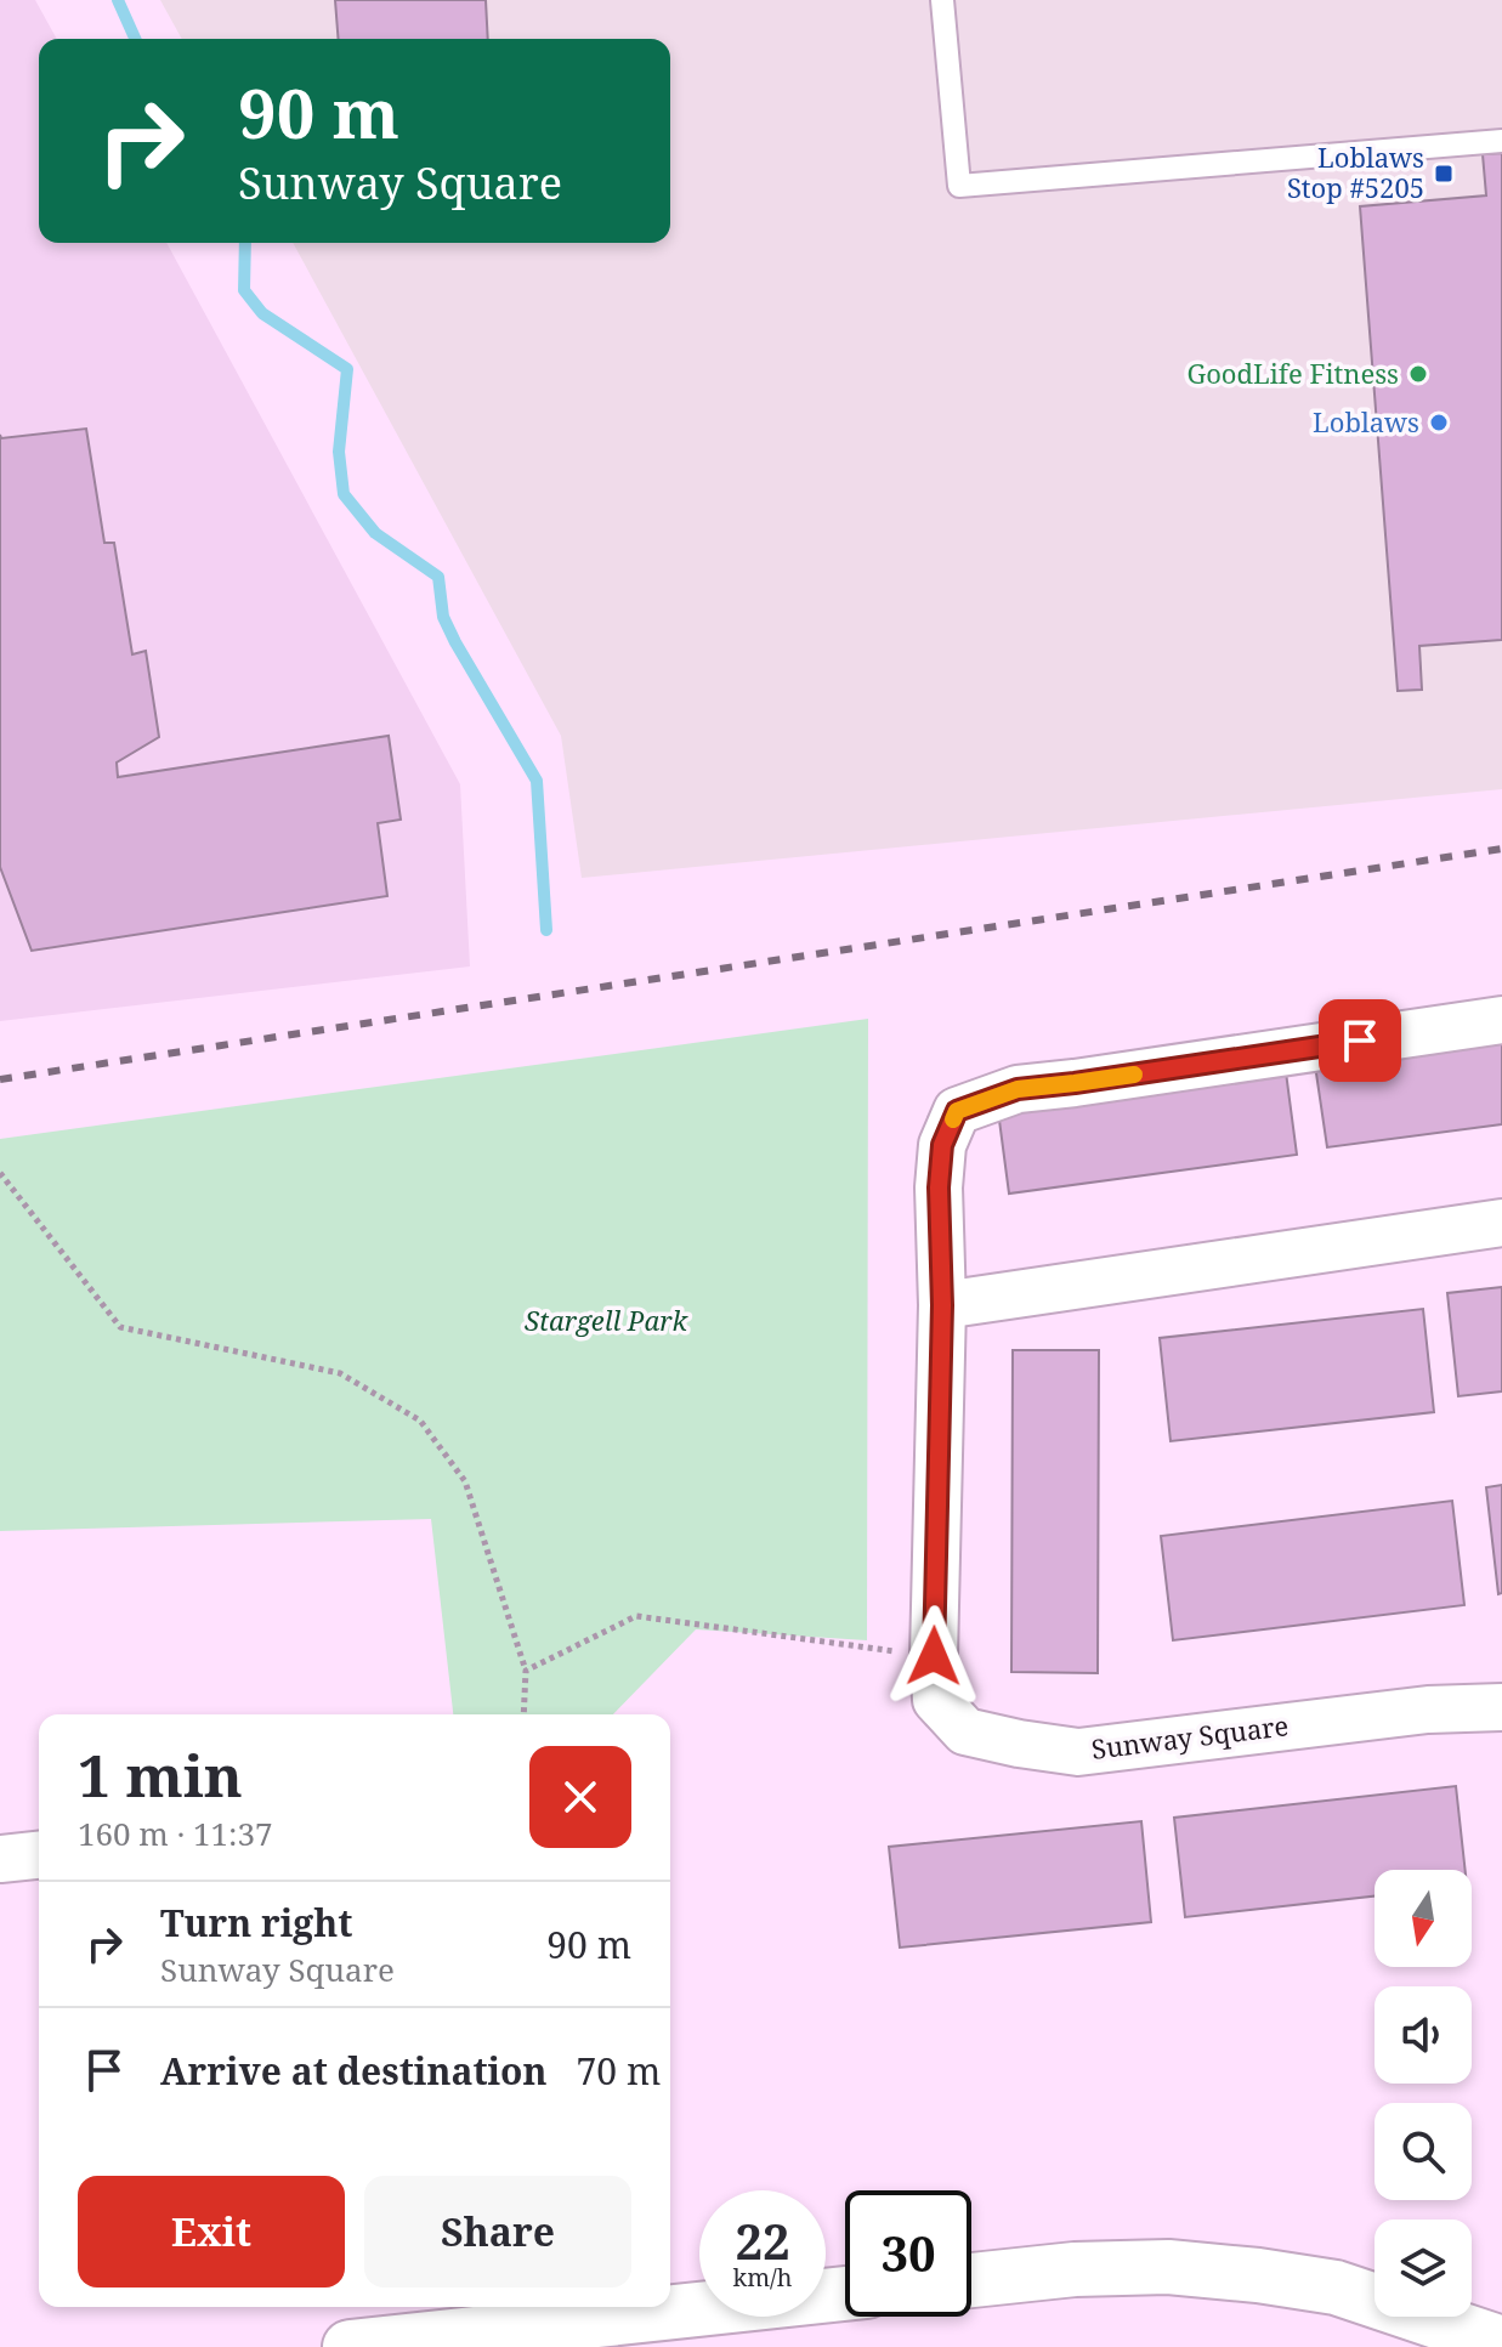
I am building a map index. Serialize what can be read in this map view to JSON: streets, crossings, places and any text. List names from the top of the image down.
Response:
{
  "streets": {
    "street": ["Sunway Square"]
  },
  "parks": ["Stargell Park"],
  "places": {
    "transit": ["Loblaws Stop #5205"],
    "other": ["GoodLife Fitness", "Loblaws"]
  },
  "north": "bottom",
  "page": {
    "turn": ["90 m", "Sunway Square"],
    "heading": ["1 min", "160 m · 11:37"],
    "list": [
      {
        "name": "Turn right",
        "note": "Sunway Square",
        "value": "90 m"
      },
      {
        "name": "Arrive at destination",
        "value": "70 m"
      }
    ],
    "buttons": ["Exit", "Share"],
    "speed": "22 km/h",
    "limit": "30"
  }
}
